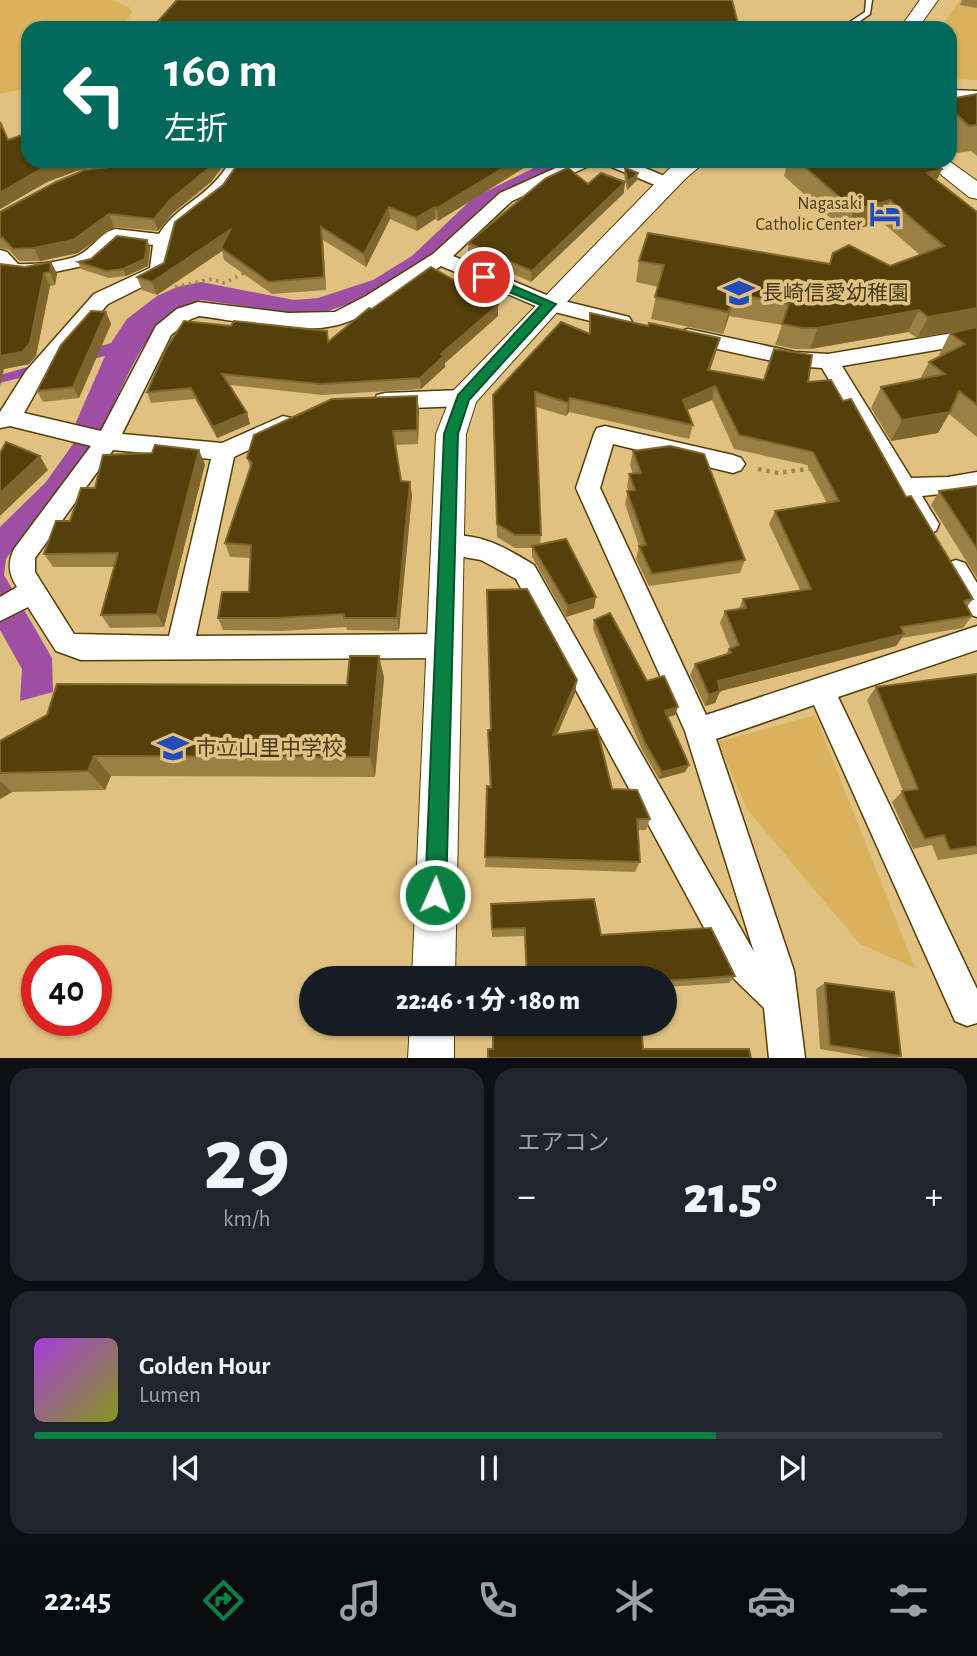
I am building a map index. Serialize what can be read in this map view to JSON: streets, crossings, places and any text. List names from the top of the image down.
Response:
{
  "places": {
    "hotel": ["Nagasaki Catholic Center"],
    "school or university": ["長崎信愛幼稚園", "市立山里中学校"]
  },
  "page": {
    "turn": ["160 m", "左折"],
    "limit": "40",
    "trip": "22:46 · 1 分 · 180 m",
    "tile": [
      ["29", "km/h"],
      "エアコン"
    ],
    "heat": ["−", "21.5°", "+"],
    "song": ["Golden Hour", "Lumen"],
    "tabs": "22:45"
  }
}
